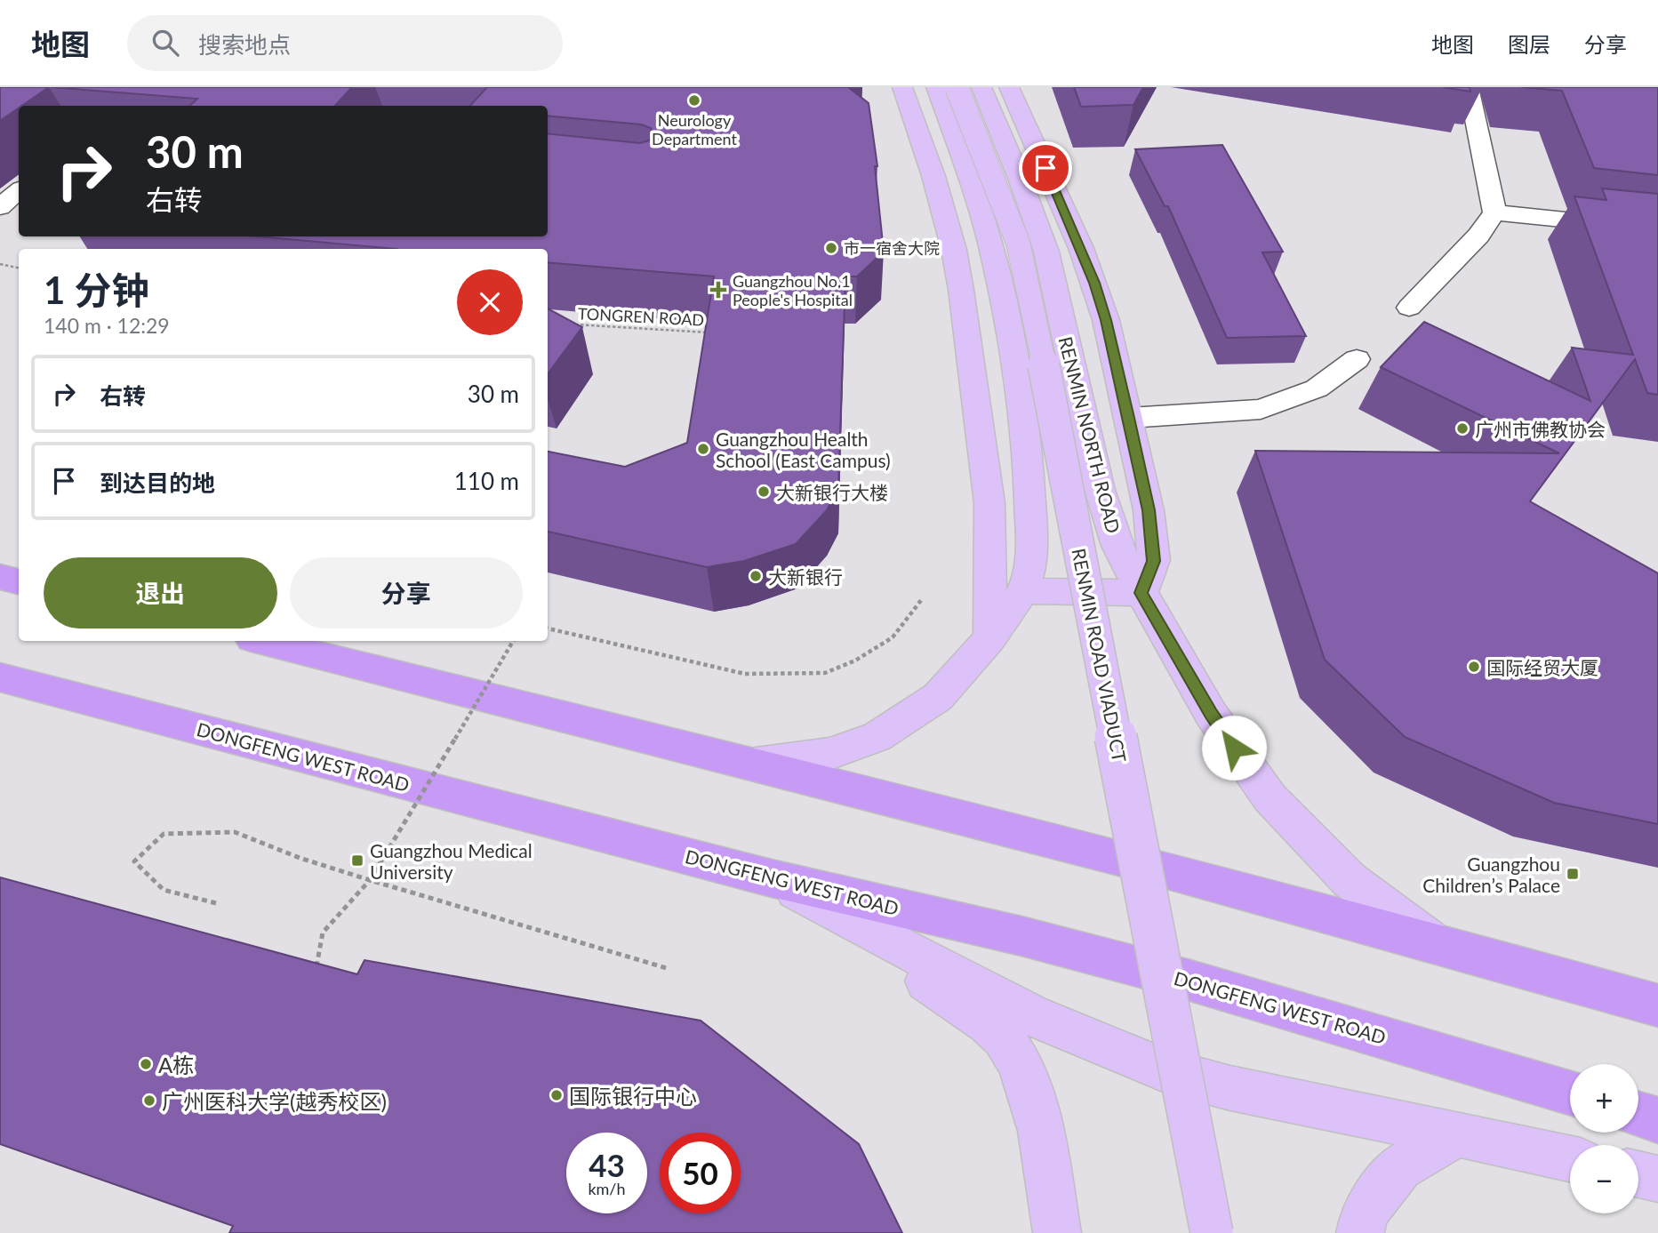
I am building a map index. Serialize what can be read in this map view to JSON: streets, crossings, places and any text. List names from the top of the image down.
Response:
{
  "streets": {
    "highway": ["DONGFENG WEST ROAD"],
    "main road": ["RENMIN NORTH ROAD", "RENMIN ROAD VIADUCT"],
    "path": ["TONGREN ROAD"]
  },
  "places": {
    "other": [
      "Neurology Department",
      "市一宿舍大院",
      "广州市佛教协会",
      "Guangzhou Health School (East Campus)",
      "大新银行大楼",
      "大新银行",
      "国际经贸大厦",
      "A栋",
      "国际银行中心",
      "广州医科大学(越秀校区)"
    ],
    "health": ["Guangzhou No.1 People's Hospital"],
    "transit": ["Guangzhou Medical University", "Guangzhou Children’s Palace"]
  },
  "page": {
    "header": "地图",
    "search": "搜索地点",
    "nav": ["地图", "图层", "分享"],
    "turn": ["30 m", "右转"],
    "heading": ["1 分钟", "140 m · 12:29"],
    "list": [
      {
        "name": "右转",
        "value": "30 m"
      },
      {
        "name": "到达目的地",
        "value": "110 m"
      }
    ],
    "buttons": ["退出", "分享"],
    "map_buttons": ["+", "−"],
    "speed": "43 km/h",
    "limit": "50"
  }
}
